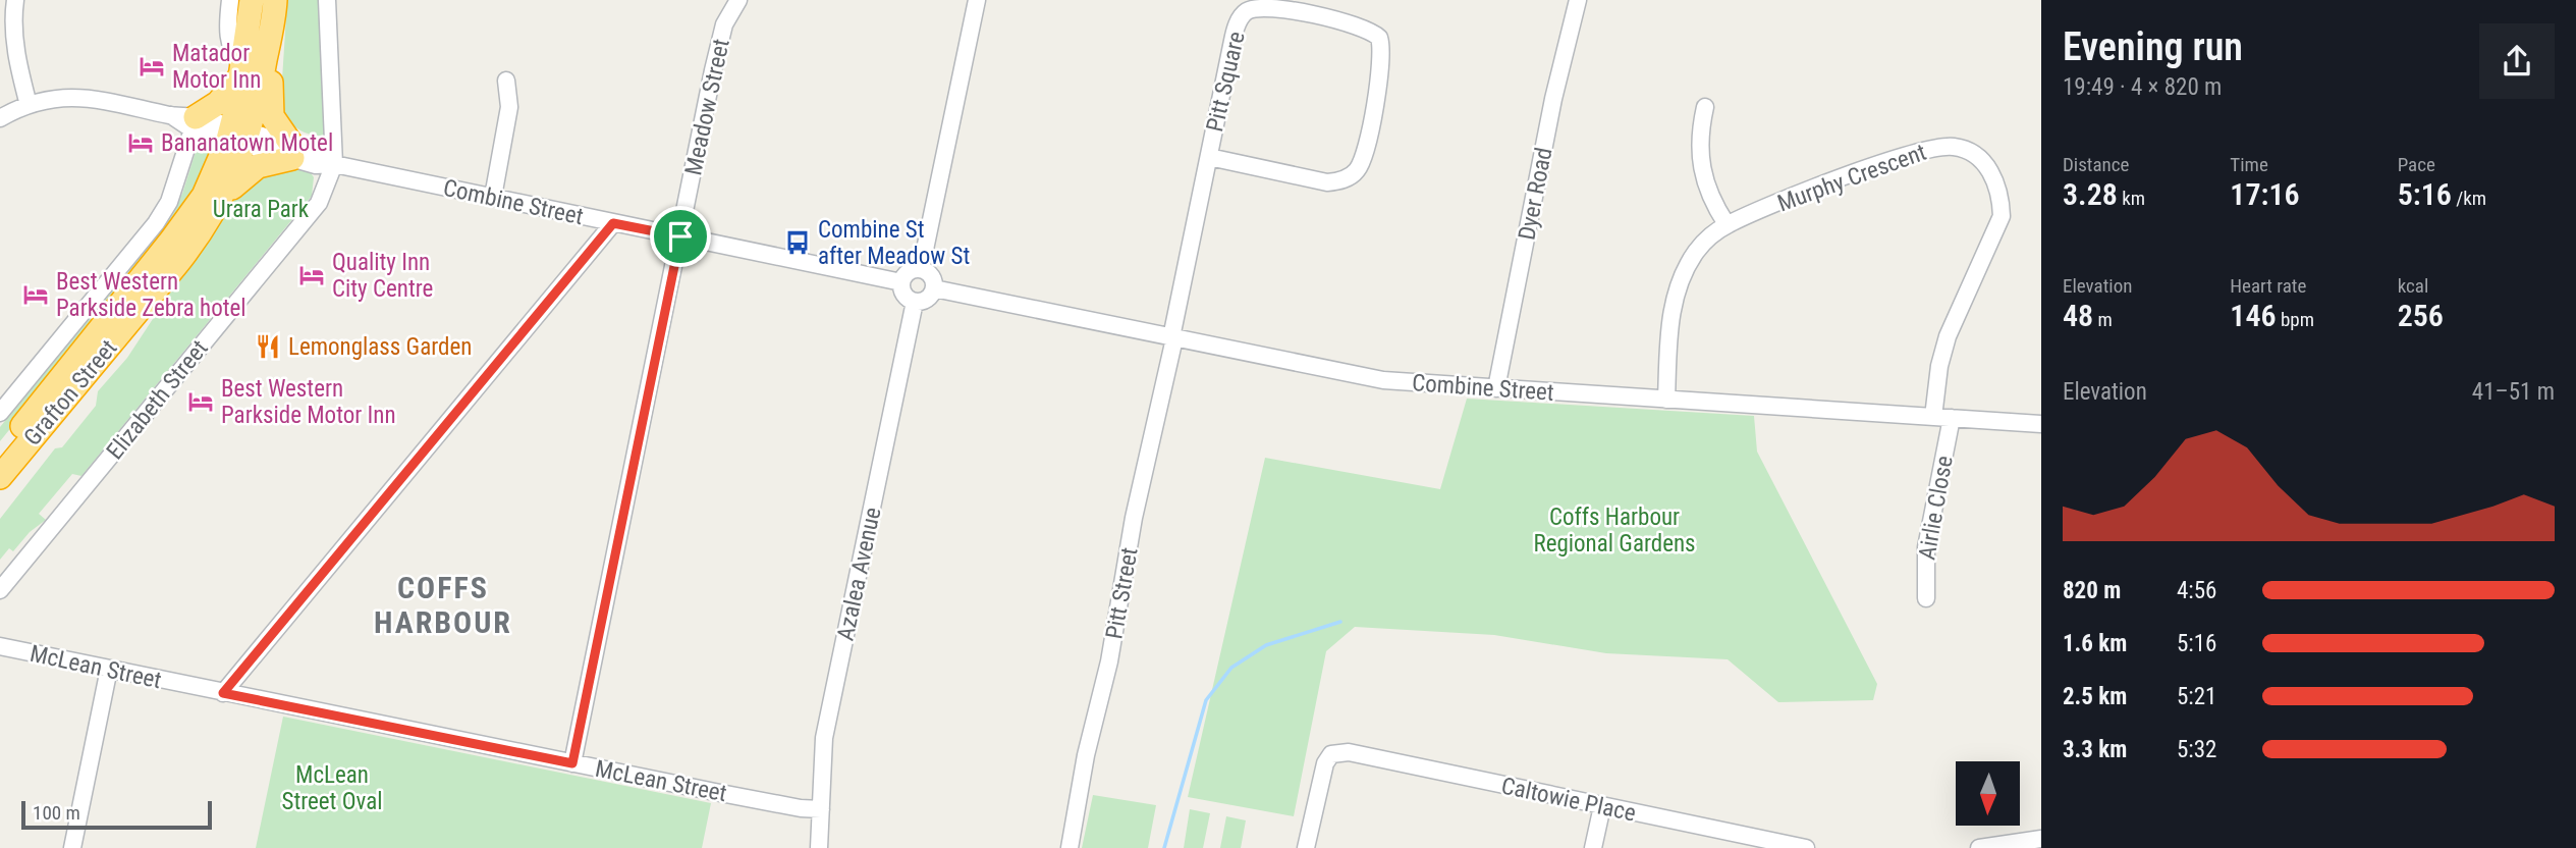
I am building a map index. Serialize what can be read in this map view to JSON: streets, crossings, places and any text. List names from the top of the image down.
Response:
{
  "streets": {
    "highway": ["Grafton Street"],
    "street": [
      "Pitt Square",
      "Meadow Street",
      "Murphy Crescent",
      "Dyer Road",
      "Combine Street",
      "Elizabeth Street",
      "Airlie Close",
      "Azalea Avenue",
      "Pitt Street",
      "McLean Street",
      "Caltowie Place"
    ]
  },
  "crossings": [
    ["Pitt Square", "Combine Street"],
    ["Pitt Square", "Pitt Street"],
    ["Meadow Street", "Combine Street"],
    ["Meadow Street", "McLean Street"],
    ["Murphy Crescent", "Combine Street"],
    ["Dyer Road", "Combine Street"],
    ["Combine Street", "Grafton Street"],
    ["Combine Street", "Elizabeth Street"],
    ["Combine Street", "Airlie Close"],
    ["Combine Street", "Azalea Avenue"],
    ["Combine Street", "Pitt Street"],
    ["Azalea Avenue", "McLean Street"]
  ],
  "districts": ["COFFS HARBOUR"],
  "parks": ["Urara Park", "Coffs Harbour Regional Gardens", "McLean Street Oval"],
  "places": {
    "hotel": [
      "Matador Motor Inn",
      "Bananatown Motel",
      "Quality Inn City Centre",
      "Best Western Parkside Zebra hotel",
      "Best Western Parkside Motor Inn"
    ],
    "bus stop": ["Combine St after Meadow St"],
    "restaurant": ["Lemonglass Garden"]
  },
  "scale_bar": "100 m",
  "north": "bottom",
  "page": {
    "heading": ["Evening run", "19:49 · 4 × 820 m"],
    "stats": [
      ["Distance", "3.28 km"],
      ["Time", "17:16"],
      ["Pace", "5:16 /km"],
      ["Elevation", "48 m"],
      ["Heart rate", "146 bpm"],
      ["kcal", "256"]
    ],
    "chart": ["Elevation", "41–51 m"],
    "list": [
      {
        "name": "820 m",
        "note": "4:56"
      },
      {
        "name": "1.6 km",
        "note": "5:16"
      },
      {
        "name": "2.5 km",
        "note": "5:21"
      },
      {
        "name": "3.3 km",
        "note": "5:32"
      }
    ],
    "scale": "100 m"
  }
}
